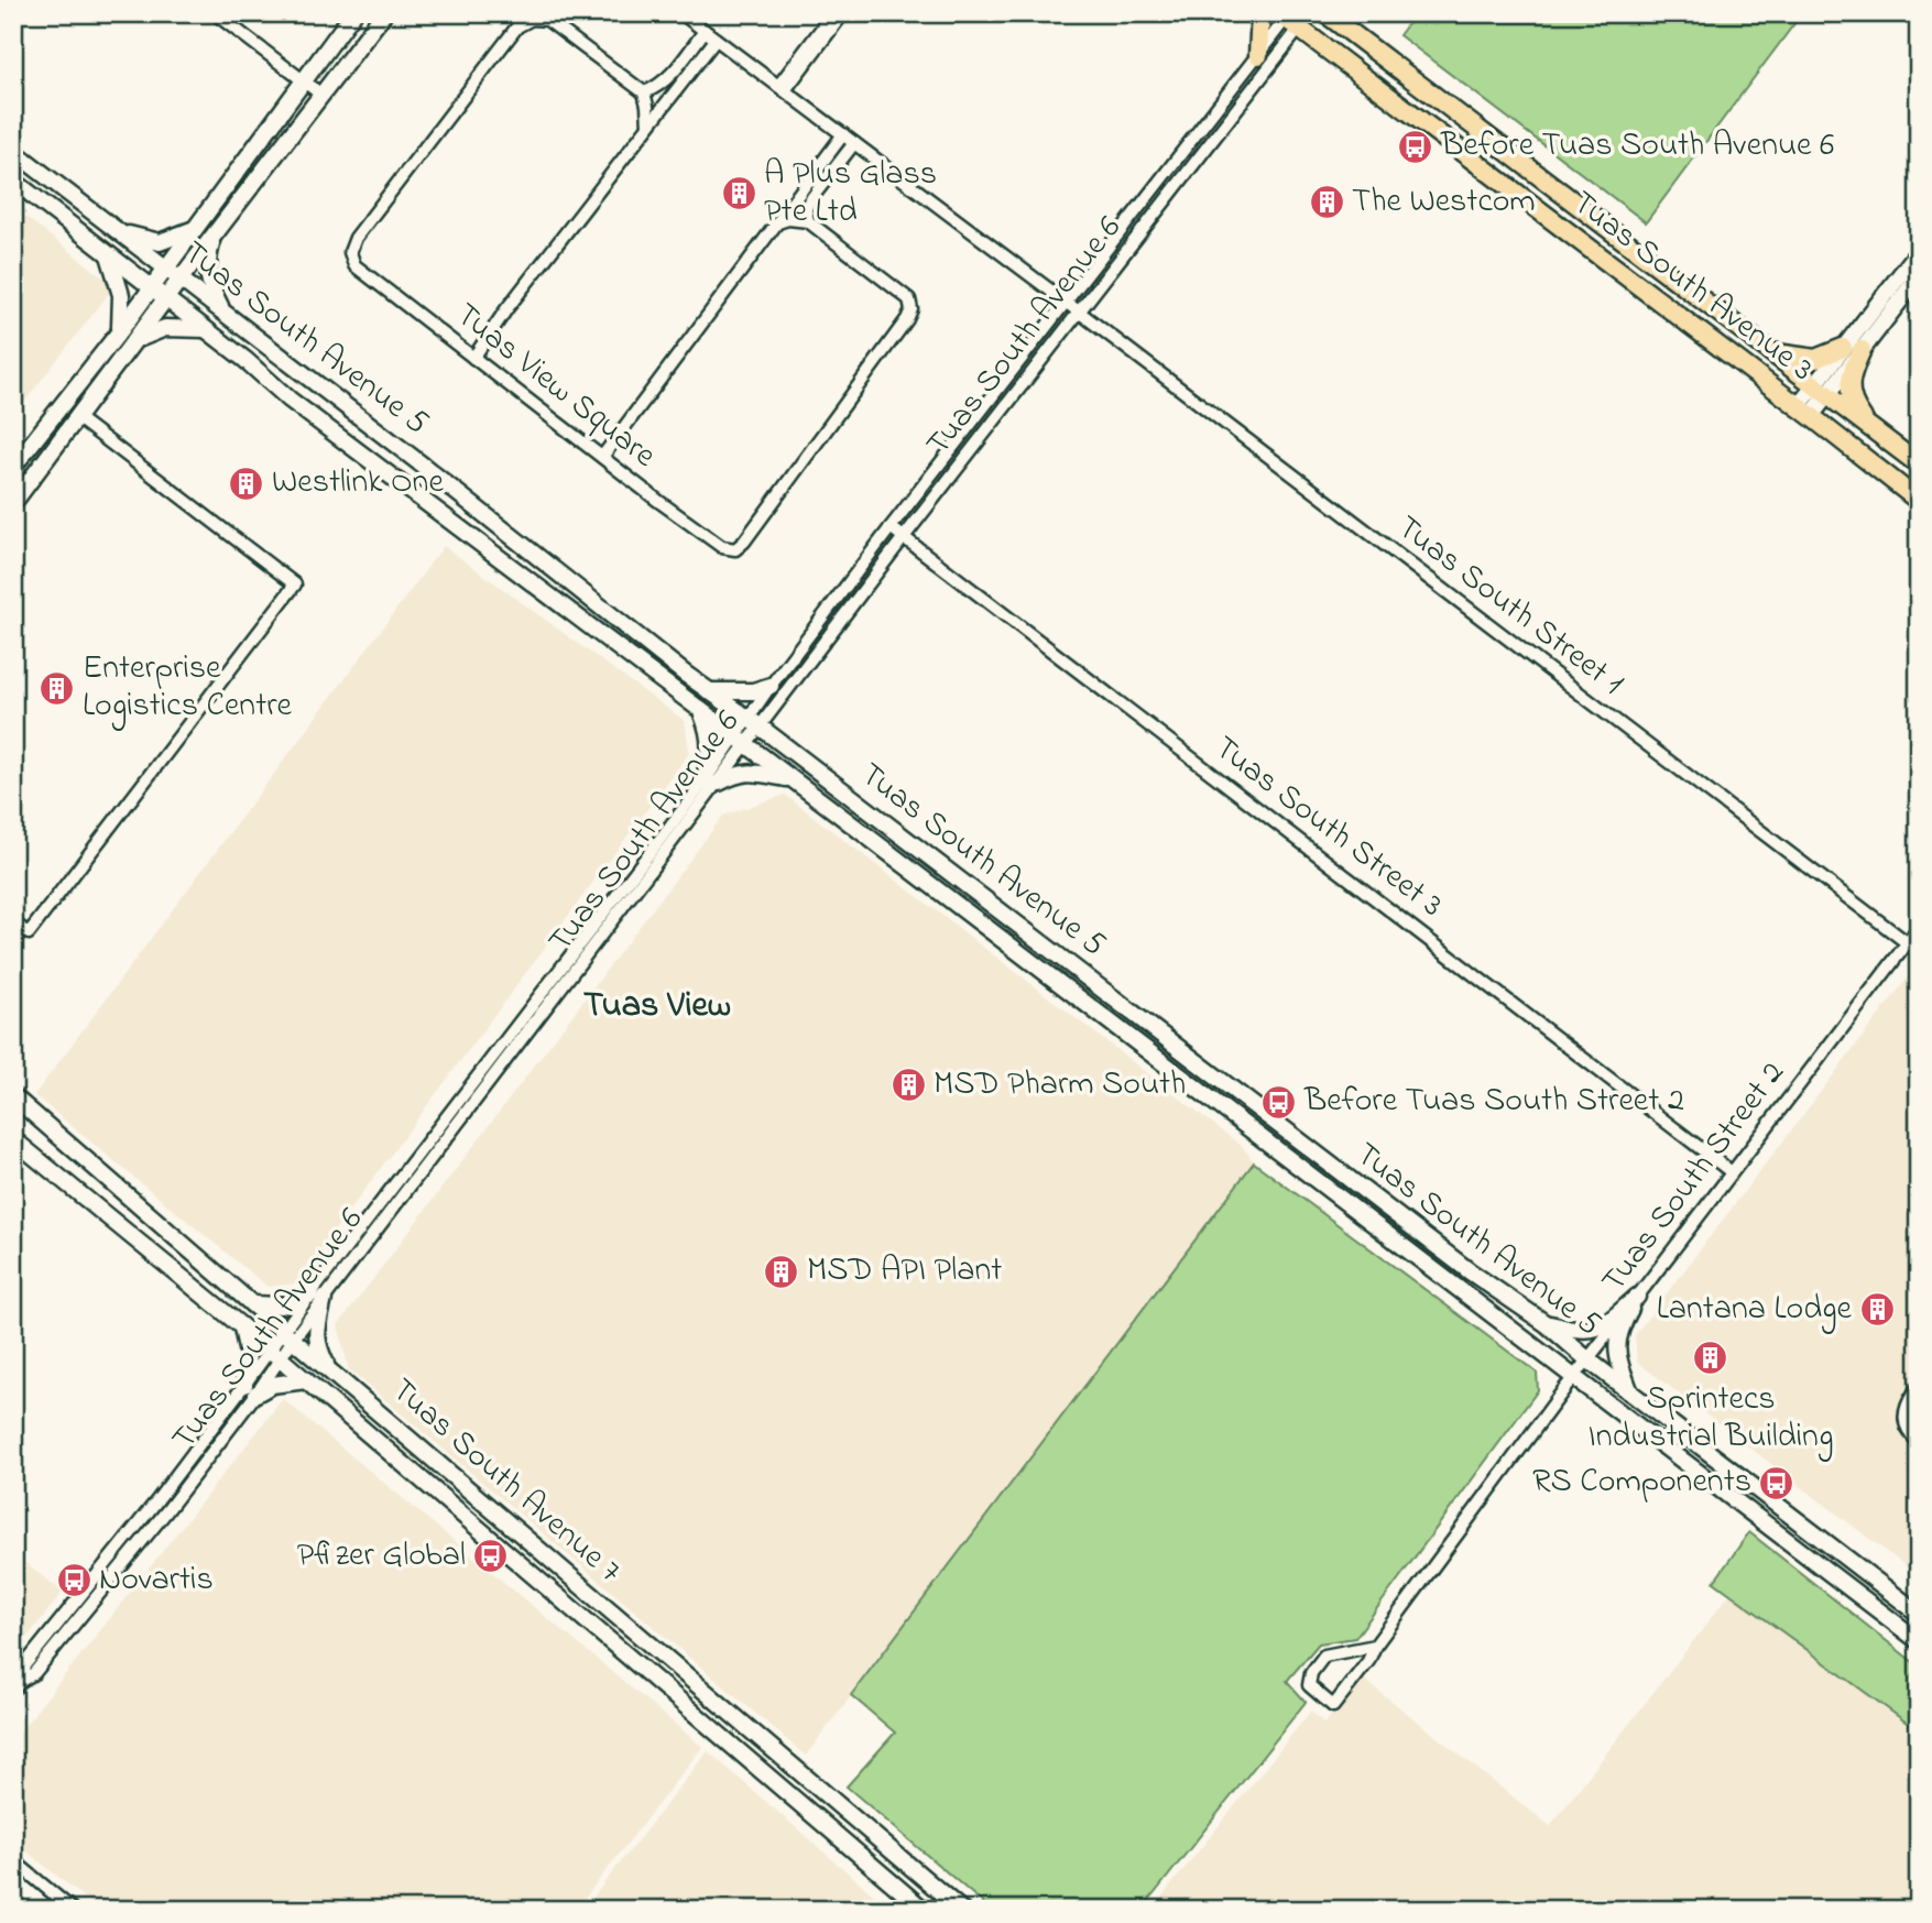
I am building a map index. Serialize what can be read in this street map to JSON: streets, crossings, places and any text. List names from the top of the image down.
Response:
{
  "streets": {
    "main road": ["Tuas South Avenue 3", "Tuas South Avenue 5", "Tuas South Avenue 7"],
    "street": [
      "Tuas South Avenue 6",
      "Tuas View Square",
      "Tuas South Street 1",
      "Tuas South Street 3",
      "Tuas South Street 2"
    ]
  },
  "crossings": [
    ["Tuas South Avenue 3", "Tuas South Avenue 6"],
    ["Tuas South Avenue 6", "Tuas South Avenue 5"],
    ["Tuas South Avenue 6", "Tuas South Street 1"],
    ["Tuas South Avenue 6", "Tuas South Street 3"],
    ["Tuas South Avenue 6", "Tuas South Avenue 7"],
    ["Tuas South Avenue 5", "Tuas South Street 2"],
    ["Tuas South Street 1", "Tuas South Street 2"],
    ["Tuas South Street 3", "Tuas South Street 2"]
  ],
  "districts": ["Tuas View"],
  "places": {
    "bus stop": [
      "Before Tuas South Avenue 6",
      "Before Tuas South Street 2",
      "RS Components",
      "Pfizer Global",
      "Novartis"
    ],
    "building": [
      "A Plus Glass Pte Ltd",
      "The Westcom",
      "Westlink One",
      "Enterprise Logistics Centre",
      "MSD Pharm South",
      "MSD API Plant",
      "Lantana Lodge",
      "Sprintecs Industrial Building"
    ]
  }
}
